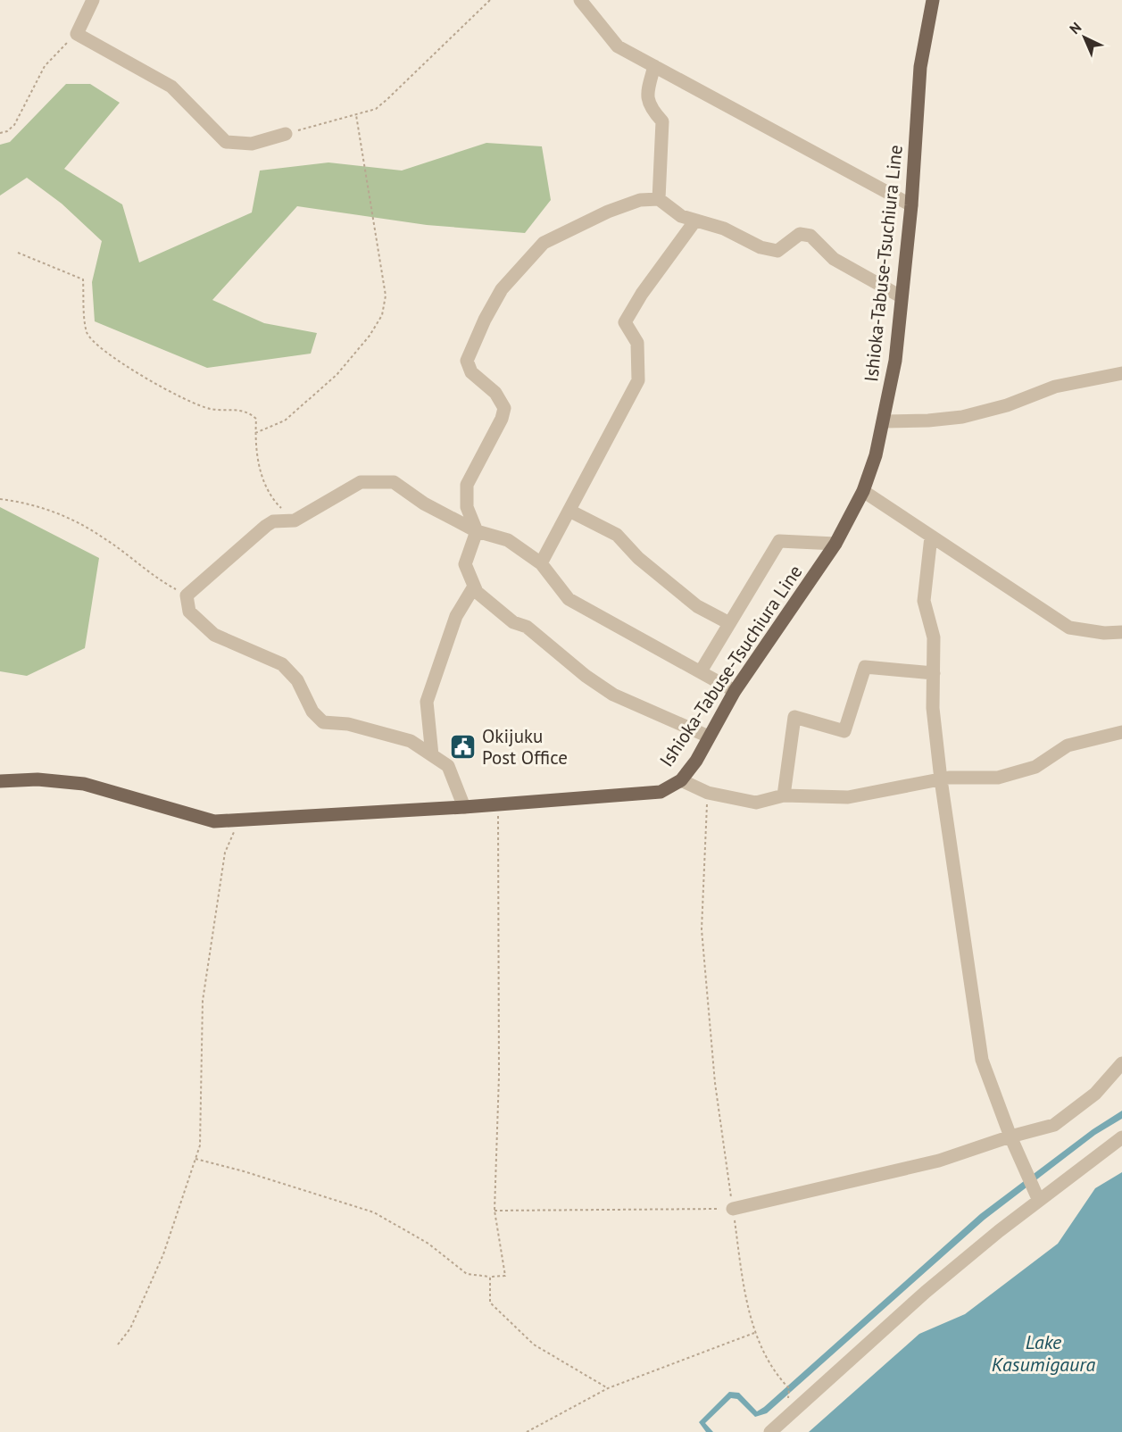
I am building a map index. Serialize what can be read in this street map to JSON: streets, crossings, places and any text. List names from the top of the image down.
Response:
{
  "streets": {
    "main road": ["Ishioka-Tabuse-Tsuchiura Line"]
  },
  "water": ["Lake Kasumigaura"],
  "places": {
    "public building": ["Okijuku Post Office"]
  },
  "north": "top left"
}
